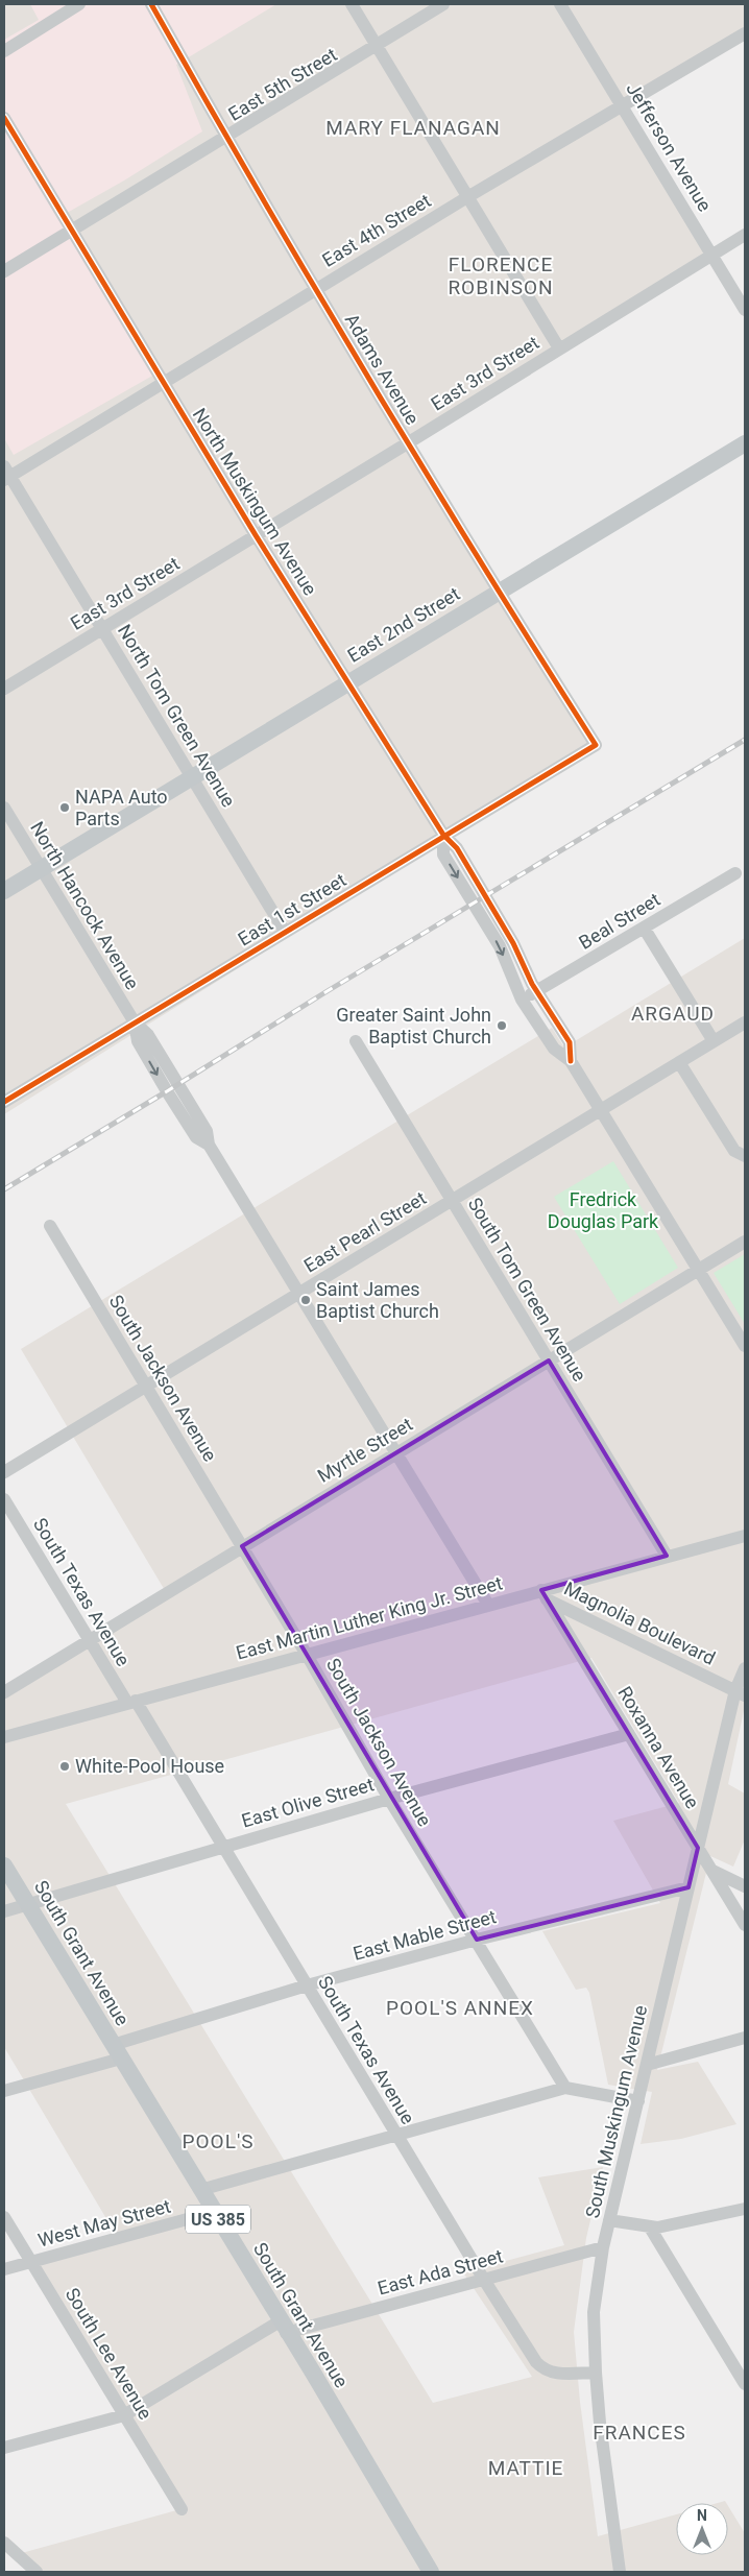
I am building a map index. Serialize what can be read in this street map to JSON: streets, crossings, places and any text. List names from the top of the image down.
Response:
{
  "streets": {
    "main road": ["East 2nd Street", "South Grant Avenue", "US 385"],
    "street": [
      "East 5th Street",
      "Jefferson Avenue",
      "East 4th Street",
      "Adams Avenue",
      "East 3rd Street",
      "North Muskingum Avenue",
      "North Tom Green Avenue",
      "North Hancock Avenue",
      "East 1st Street",
      "Beal Street",
      "East Pearl Street",
      "South Tom Green Avenue",
      "South Jackson Avenue",
      "Myrtle Street",
      "South Texas Avenue",
      "East Martin Luther King Jr. Street",
      "Magnolia Boulevard",
      "Roxanna Avenue",
      "East Olive Street",
      "East Mable Street",
      "South Muskingum Avenue",
      "West May Street",
      "East Ada Street",
      "South Lee Avenue"
    ]
  },
  "crossings": [
    ["East 5th Street", "Adams Avenue"],
    ["East 5th Street", "North Muskingum Avenue"],
    ["Jefferson Avenue", "East 4th Street"],
    ["Jefferson Avenue", "East 3rd Street"],
    ["East 4th Street", "Adams Avenue"],
    ["East 4th Street", "North Muskingum Avenue"],
    ["East 4th Street", "North Tom Green Avenue"],
    ["Adams Avenue", "East 3rd Street"],
    ["Adams Avenue", "East 2nd Street"],
    ["Adams Avenue", "East 1st Street"],
    ["East 3rd Street", "North Muskingum Avenue"],
    ["East 3rd Street", "North Tom Green Avenue"],
    ["North Muskingum Avenue", "East 2nd Street"],
    ["North Muskingum Avenue", "East 1st Street"],
    ["North Muskingum Avenue", "Beal Street"],
    ["East 2nd Street", "North Tom Green Avenue"],
    ["East 2nd Street", "North Hancock Avenue"],
    ["North Tom Green Avenue", "East 1st Street"],
    ["North Hancock Avenue", "East 1st Street"],
    ["North Hancock Avenue", "East Pearl Street"],
    ["North Hancock Avenue", "Myrtle Street"],
    ["North Hancock Avenue", "East Martin Luther King Jr. Street"],
    ["East Pearl Street", "South Tom Green Avenue"],
    ["East Pearl Street", "South Jackson Avenue"],
    ["South Tom Green Avenue", "Myrtle Street"],
    ["South Tom Green Avenue", "East Martin Luther King Jr. Street"],
    ["South Jackson Avenue", "Myrtle Street"],
    ["South Jackson Avenue", "East Martin Luther King Jr. Street"],
    ["South Jackson Avenue", "East Olive Street"],
    ["South Jackson Avenue", "East Mable Street"],
    ["Myrtle Street", "South Texas Avenue"],
    ["South Texas Avenue", "East Martin Luther King Jr. Street"],
    ["South Texas Avenue", "East Olive Street"],
    ["South Texas Avenue", "East Mable Street"],
    ["South Texas Avenue", "South Muskingum Avenue"],
    ["South Texas Avenue", "East Ada Street"],
    ["East Martin Luther King Jr. Street", "Magnolia Boulevard"],
    ["East Martin Luther King Jr. Street", "Roxanna Avenue"],
    ["Magnolia Boulevard", "Roxanna Avenue"],
    ["Magnolia Boulevard", "South Muskingum Avenue"],
    ["Roxanna Avenue", "East Olive Street"],
    ["Roxanna Avenue", "South Muskingum Avenue"],
    ["East Olive Street", "South Grant Avenue"],
    ["East Mable Street", "South Grant Avenue"],
    ["East Mable Street", "South Muskingum Avenue"],
    ["South Grant Avenue", "West May Street"],
    ["South Grant Avenue", "East Ada Street"],
    ["South Muskingum Avenue", "East Ada Street"],
    ["West May Street", "South Lee Avenue"],
    ["East Ada Street", "South Lee Avenue"]
  ],
  "districts": [
    "MARY FLANAGAN",
    "FLORENCE ROBINSON",
    "ARGAUD",
    "POOL'S ANNEX",
    "POOL'S",
    "FRANCES",
    "MATTIE"
  ],
  "parks": ["Fredrick Douglas Park"],
  "places": [
    "NAPA Auto Parts",
    "Greater Saint John Baptist Church",
    "Saint James Baptist Church",
    "White-Pool House"
  ],
  "north": "top"
}
